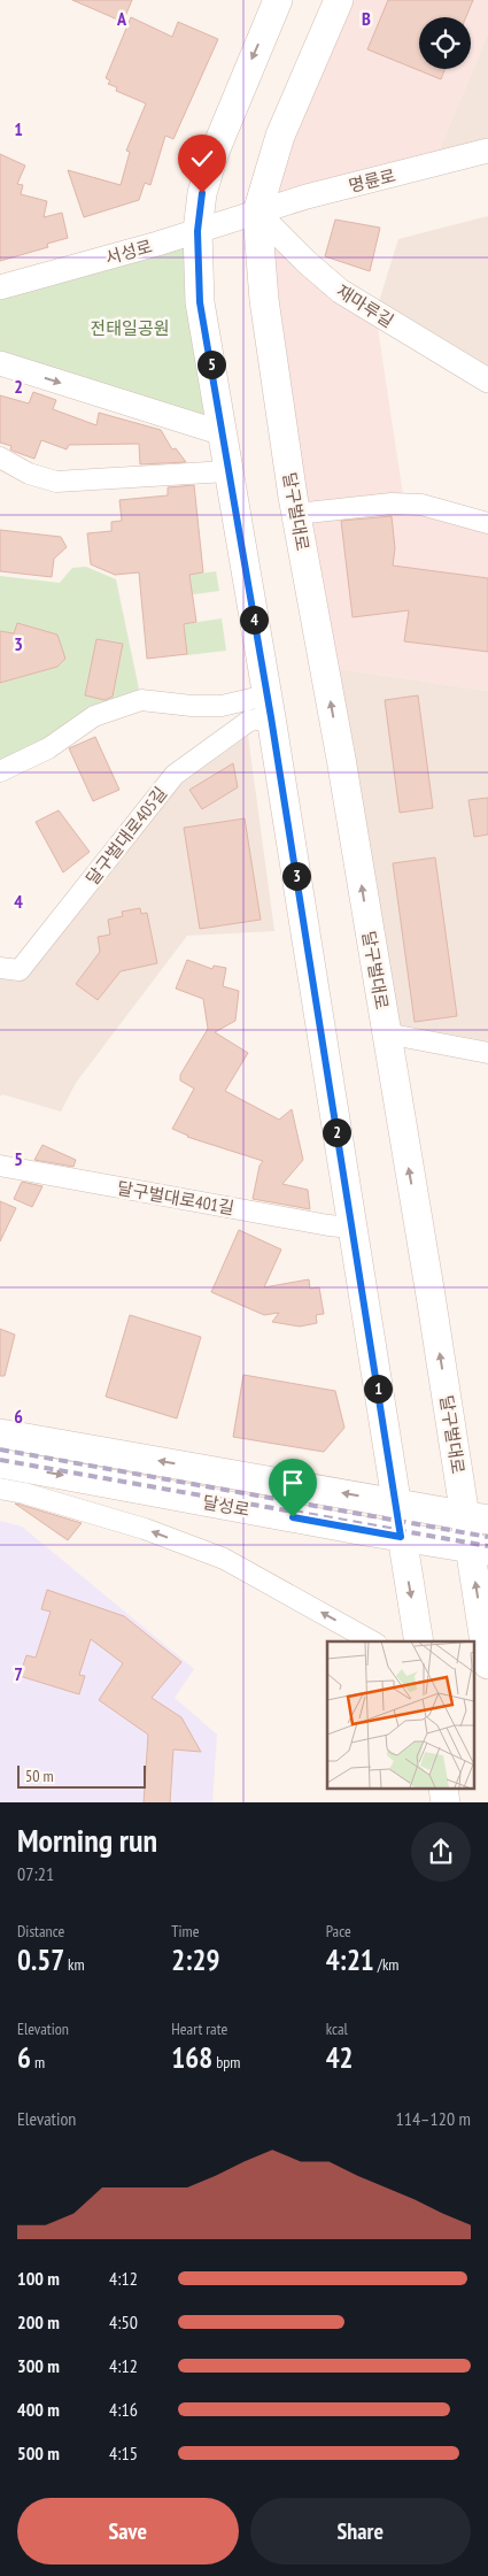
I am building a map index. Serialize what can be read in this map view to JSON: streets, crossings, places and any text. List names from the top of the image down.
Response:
{
  "streets": {
    "main road": ["달구벌대로", "달성로"],
    "street": [
      "명륜로",
      "서성로",
      "재마루길",
      "달구벌대로405길",
      "달구벌대로401길"
    ]
  },
  "crossings": [
    ["명륜로", "서성로"],
    ["명륜로", "재마루길"],
    ["명륜로", "달구벌대로"],
    ["서성로", "재마루길"],
    ["서성로", "달구벌대로"],
    ["재마루길", "달구벌대로"],
    ["달구벌대로", "달성로"]
  ],
  "parks": ["전태일공원"],
  "scale_bar": "50 m",
  "page": {
    "pins": [
      "5",
      "4",
      "3",
      "2",
      "1"
    ],
    "scale": "50 m",
    "heading": ["Morning run", "07:21"],
    "stats": [
      ["Distance", "0.57 km"],
      ["Time", "2:29"],
      ["Pace", "4:21 /km"],
      ["Elevation", "6 m"],
      ["Heart rate", "168 bpm"],
      ["kcal", "42"]
    ],
    "chart": ["Elevation", "114–120 m"],
    "list": [
      {
        "name": "100 m",
        "note": "4:12"
      },
      {
        "name": "200 m",
        "note": "4:50"
      },
      {
        "name": "300 m",
        "note": "4:12"
      },
      {
        "name": "400 m",
        "note": "4:16"
      },
      {
        "name": "500 m",
        "note": "4:15"
      }
    ],
    "buttons": ["Save", "Share"]
  },
  "grid": {
    "columns": ["A", "B"],
    "rows": [
      "1",
      "2",
      "3",
      "4",
      "5",
      "6",
      "7"
    ]
  }
}
